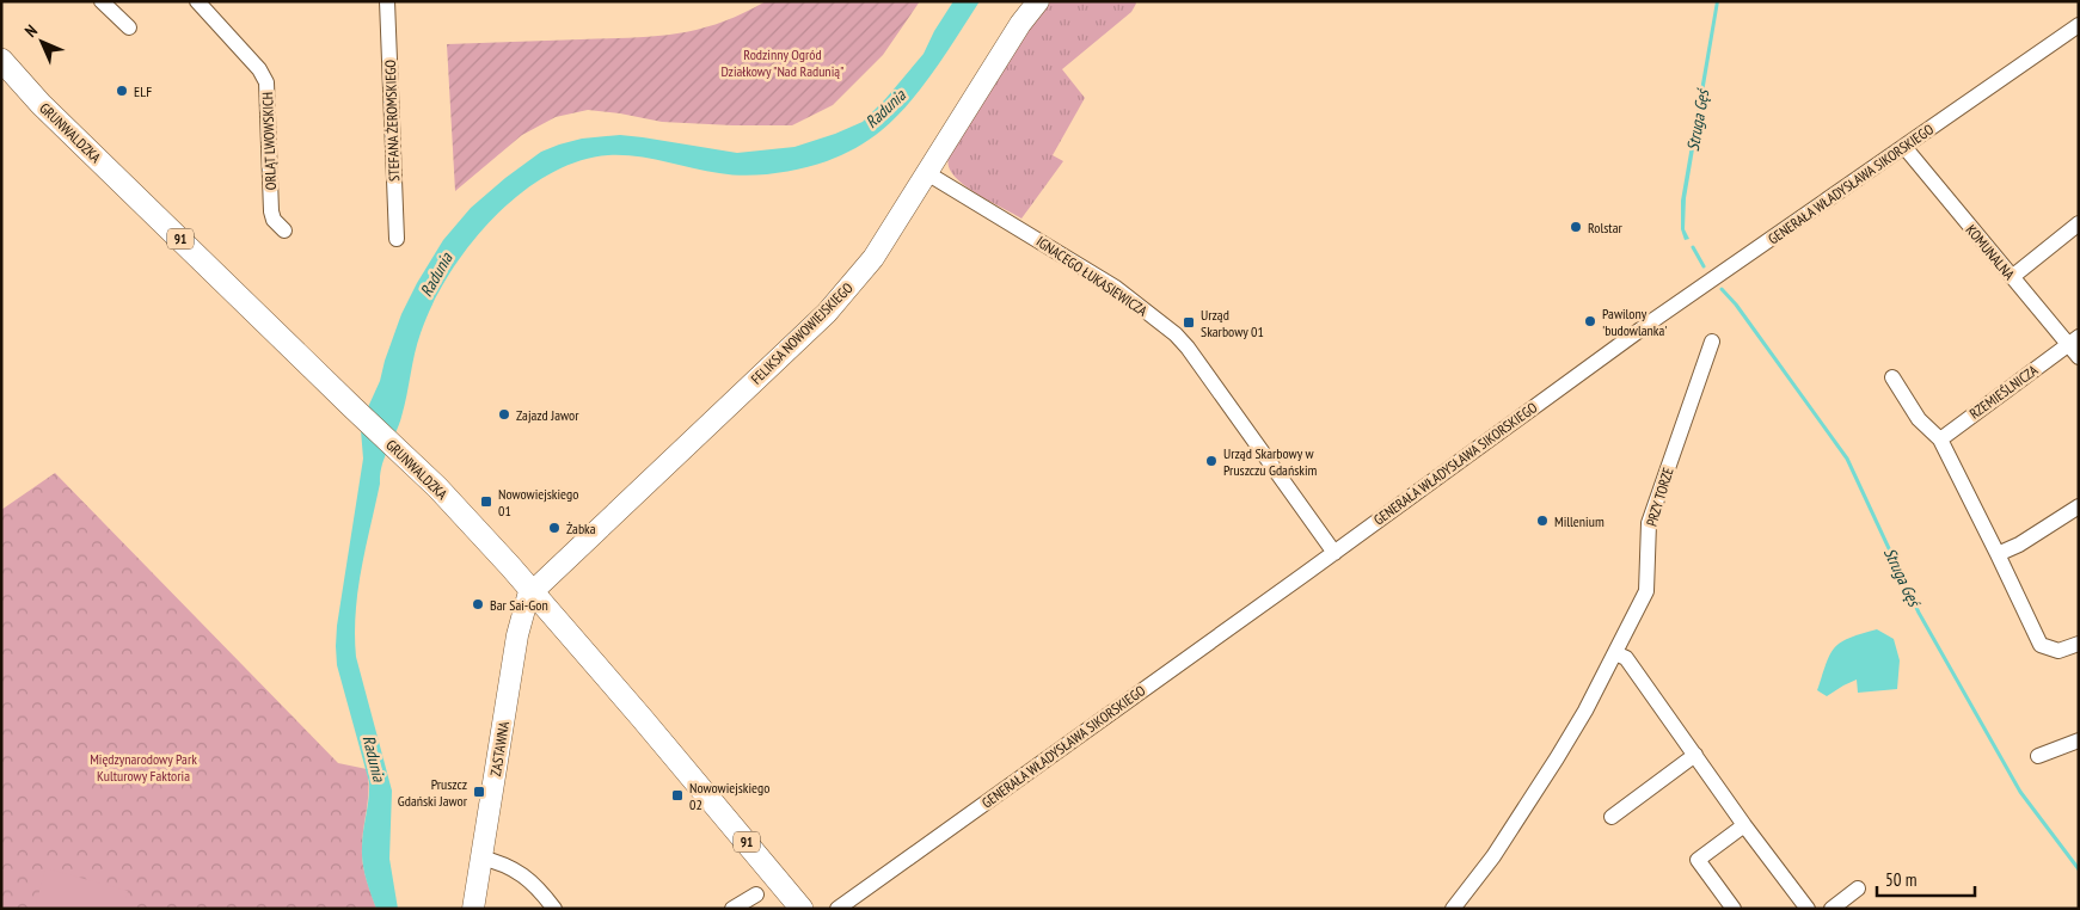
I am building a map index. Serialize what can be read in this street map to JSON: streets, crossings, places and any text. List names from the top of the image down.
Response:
{
  "streets": {
    "main road": ["GRUNWALDZKA", "91"],
    "street": [
      "STEFANA ŻEROMSKIEGO",
      "ORLĄT LWOWSKICH",
      "GENERAŁA WŁADYSŁAWA SIKORSKIEGO",
      "KOMUNALNA",
      "IGNACEGO ŁUKASIEWICZA",
      "FELIKSA NOWOWIEJSKIEGO",
      "RZEMIEŚLNICZA",
      "PRZY TORZE",
      "ZASTAWNA"
    ]
  },
  "crossings": [
    ["GRUNWALDZKA", "FELIKSA NOWOWIEJSKIEGO"],
    ["GRUNWALDZKA", "ZASTAWNA"],
    ["GENERAŁA WŁADYSŁAWA SIKORSKIEGO", "KOMUNALNA"],
    ["GENERAŁA WŁADYSŁAWA SIKORSKIEGO", "IGNACEGO ŁUKASIEWICZA"],
    ["KOMUNALNA", "RZEMIEŚLNICZA"],
    ["IGNACEGO ŁUKASIEWICZA", "FELIKSA NOWOWIEJSKIEGO"],
    ["FELIKSA NOWOWIEJSKIEGO", "ZASTAWNA"]
  ],
  "water": ["Radunia", "Struga Gęś"],
  "parks": ["Rodzinny Ogród Działkowy \"Nad Radunią\"", "Międzynarodowy Park Kulturowy Faktoria"],
  "places": {
    "other": [
      "ELF",
      "Rolstar",
      "Pawilony 'budowlanka'",
      "Zajazd Jawor",
      "Urząd Skarbowy w Pruszczu Gdańskim",
      "Millenium",
      "Żabka",
      "Bar Sai-Gon"
    ],
    "transit": [
      "Urząd Skarbowy 01",
      "Nowowiejskiego 01",
      "Pruszcz Gdański Jawor",
      "Nowowiejskiego 02"
    ]
  },
  "scale_bar": "50 m",
  "north": "top left"
}
